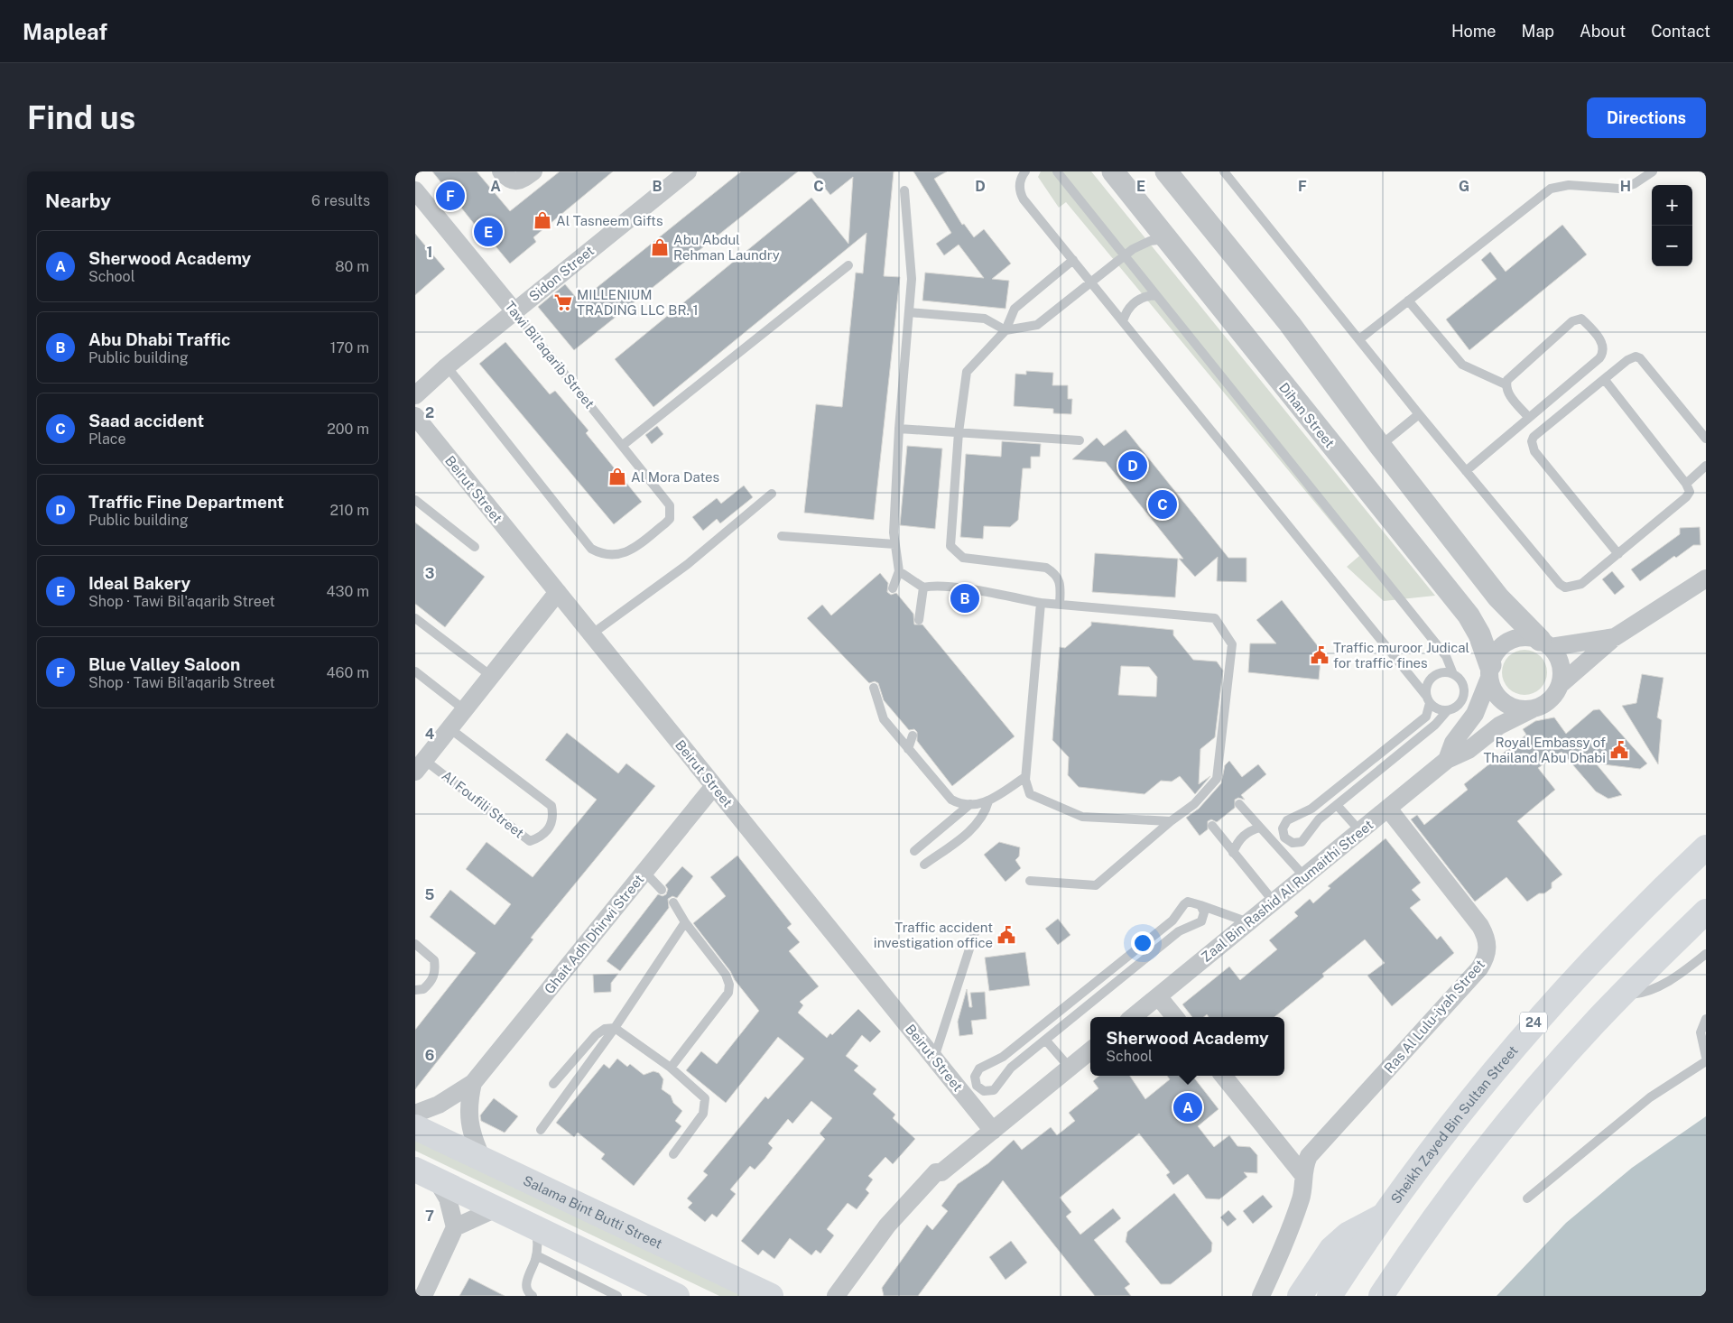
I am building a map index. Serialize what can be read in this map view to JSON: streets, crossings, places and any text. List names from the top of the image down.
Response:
{
  "streets": {
    "main road": ["24", "Sheikh Zayed Bin Sultan Street", "Salama Bint Butti Street"],
    "street": [
      "Sidon Street",
      "Tawi Bil'aqarib Street",
      "Dihan Street",
      "Beirut Street",
      "Al Foufili Street",
      "Zaal Bin Rashid Al Rumaithi Street",
      "Ghait Adh Dhirwi Street",
      "Ras Al Lulu-iyah Street"
    ]
  },
  "crossings": [
    ["Sidon Street", "Tawi Bil'aqarib Street"],
    ["Dihan Street", "Zaal Bin Rashid Al Rumaithi Street"],
    ["Beirut Street", "Al Foufili Street"],
    ["Beirut Street", "Ghait Adh Dhirwi Street"],
    ["Zaal Bin Rashid Al Rumaithi Street", "Ras Al Lulu-iyah Street"]
  ],
  "places": {
    "shop": ["Al Tasneem Gifts", "Abu Abdul Rehman Laundry", "Al Mora Dates"],
    "supermarket": ["MILLENIUM TRADING LLC BR. 1"],
    "public building": ["Traffic muroor Judical for traffic fines", "Royal Embassy of Thailand Abu Dhabi", "Traffic accident investigation office"]
  },
  "page": {
    "header": "Mapleaf",
    "nav": [
      "Home",
      "Map",
      "About",
      "Contact"
    ],
    "buttons": "Directions",
    "title": "Find us",
    "heading": ["Nearby", "6 results"],
    "pins": [
      "F",
      "E",
      "D",
      "C",
      "B",
      "A"
    ],
    "map_buttons": ["+", "−"],
    "list": [
      {
        "mark": "A",
        "name": "Sherwood Academy",
        "note": "School",
        "value": "80 m"
      },
      {
        "mark": "B",
        "name": "Abu Dhabi Traffic",
        "note": "Public building",
        "value": "170 m"
      },
      {
        "mark": "C",
        "name": "Saad accident",
        "note": "Place",
        "value": "200 m"
      },
      {
        "mark": "D",
        "name": "Traffic Fine Department",
        "note": "Public building",
        "value": "210 m"
      },
      {
        "mark": "E",
        "name": "Ideal Bakery",
        "note": "Shop · Tawi Bil'aqarib Street",
        "value": "430 m"
      },
      {
        "mark": "F",
        "name": "Blue Valley Saloon",
        "note": "Shop · Tawi Bil'aqarib Street",
        "value": "460 m"
      }
    ],
    "popup": ["Sherwood Academy", "School"]
  },
  "grid": {
    "columns": [
      "A",
      "B",
      "C",
      "D",
      "E",
      "F",
      "G",
      "H"
    ],
    "rows": [
      "1",
      "2",
      "3",
      "4",
      "5",
      "6",
      "7"
    ]
  }
}
